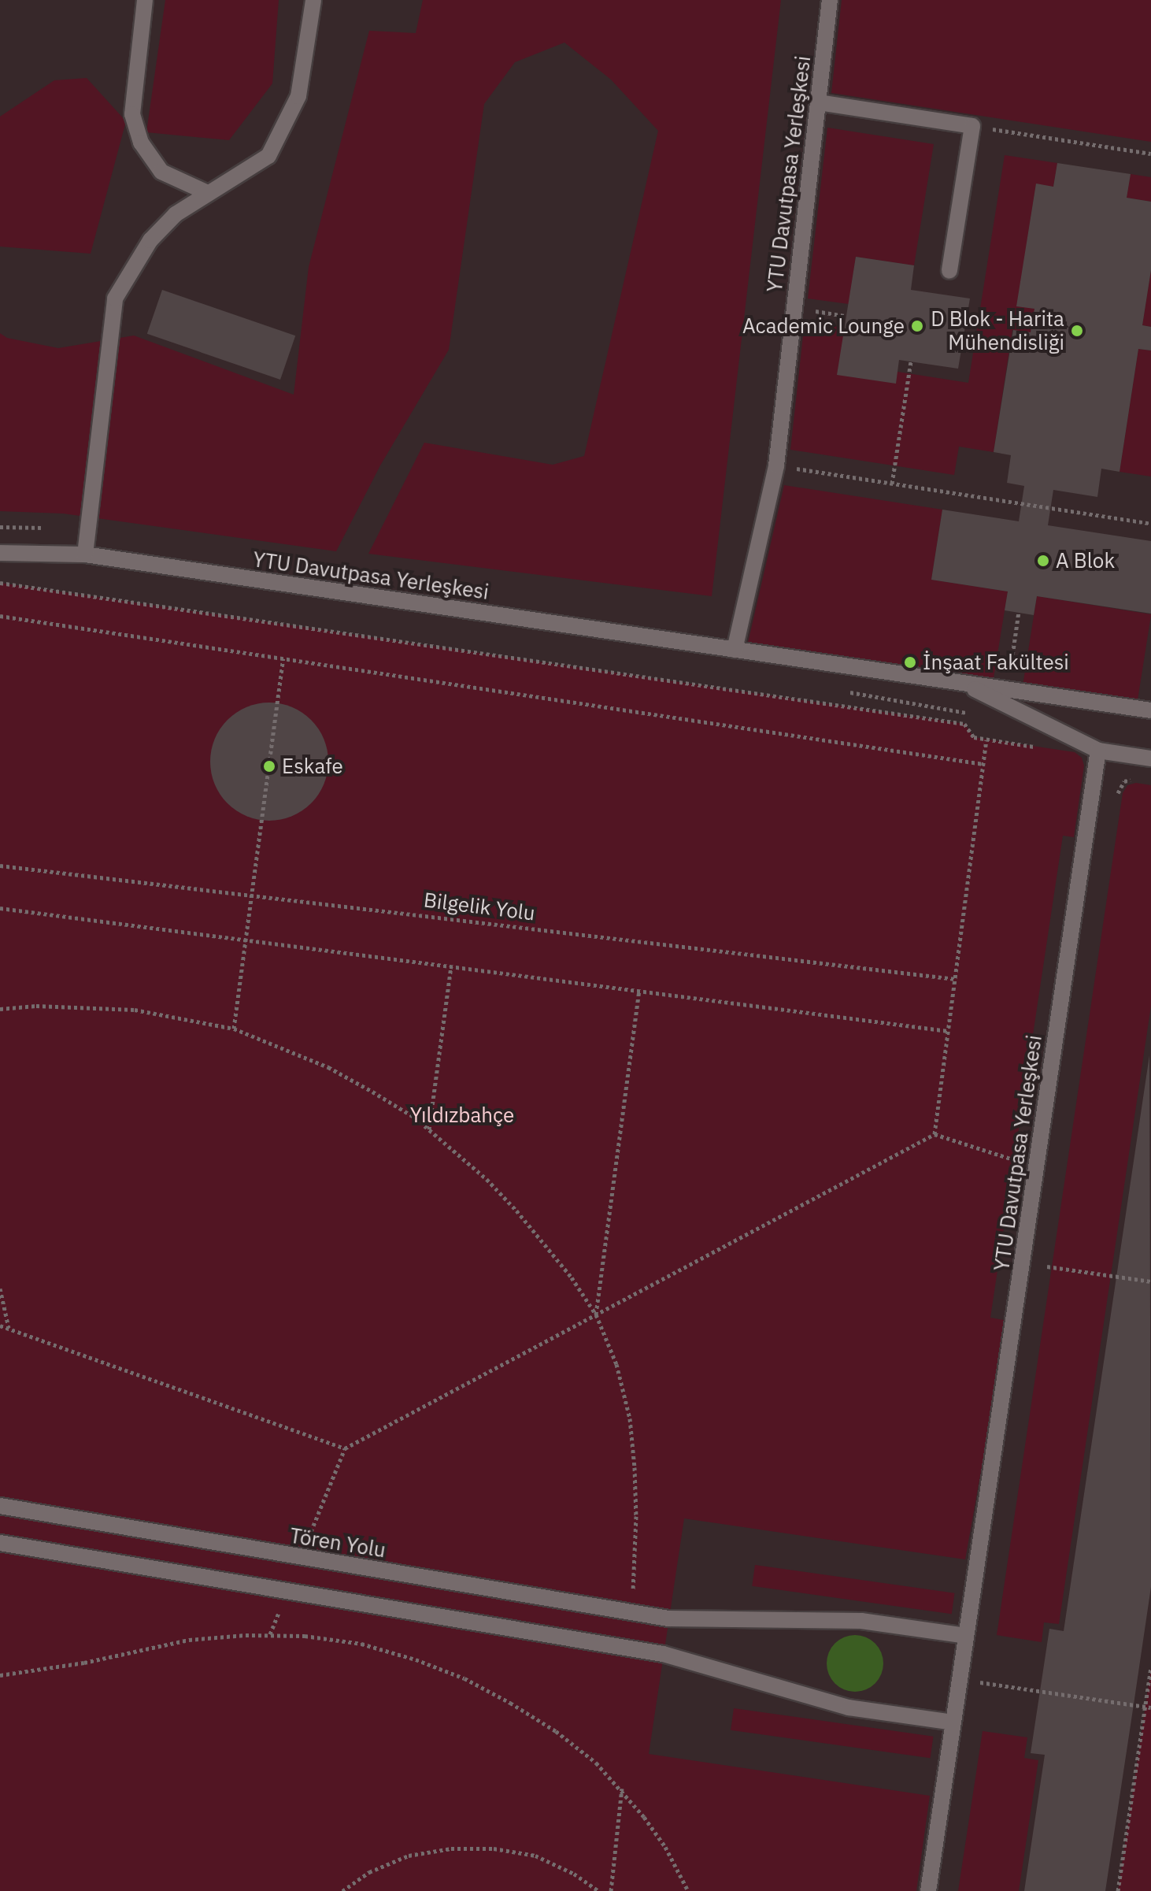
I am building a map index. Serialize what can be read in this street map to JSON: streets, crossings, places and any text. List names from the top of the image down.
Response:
{
  "streets": {
    "street": ["YTU Davutpasa Yerleşkesi", "Tören Yolu"],
    "path": ["Bilgelik Yolu"]
  },
  "crossings": [
    ["YTU Davutpasa Yerleşkesi", "Tören Yolu"]
  ],
  "parks": ["Yıldızbahçe"],
  "places": [
    "Academic Lounge",
    "D Blok - Harita Mühendisliği",
    "A Blok",
    "İnşaat Fakültesi",
    "Eskafe"
  ]
}
